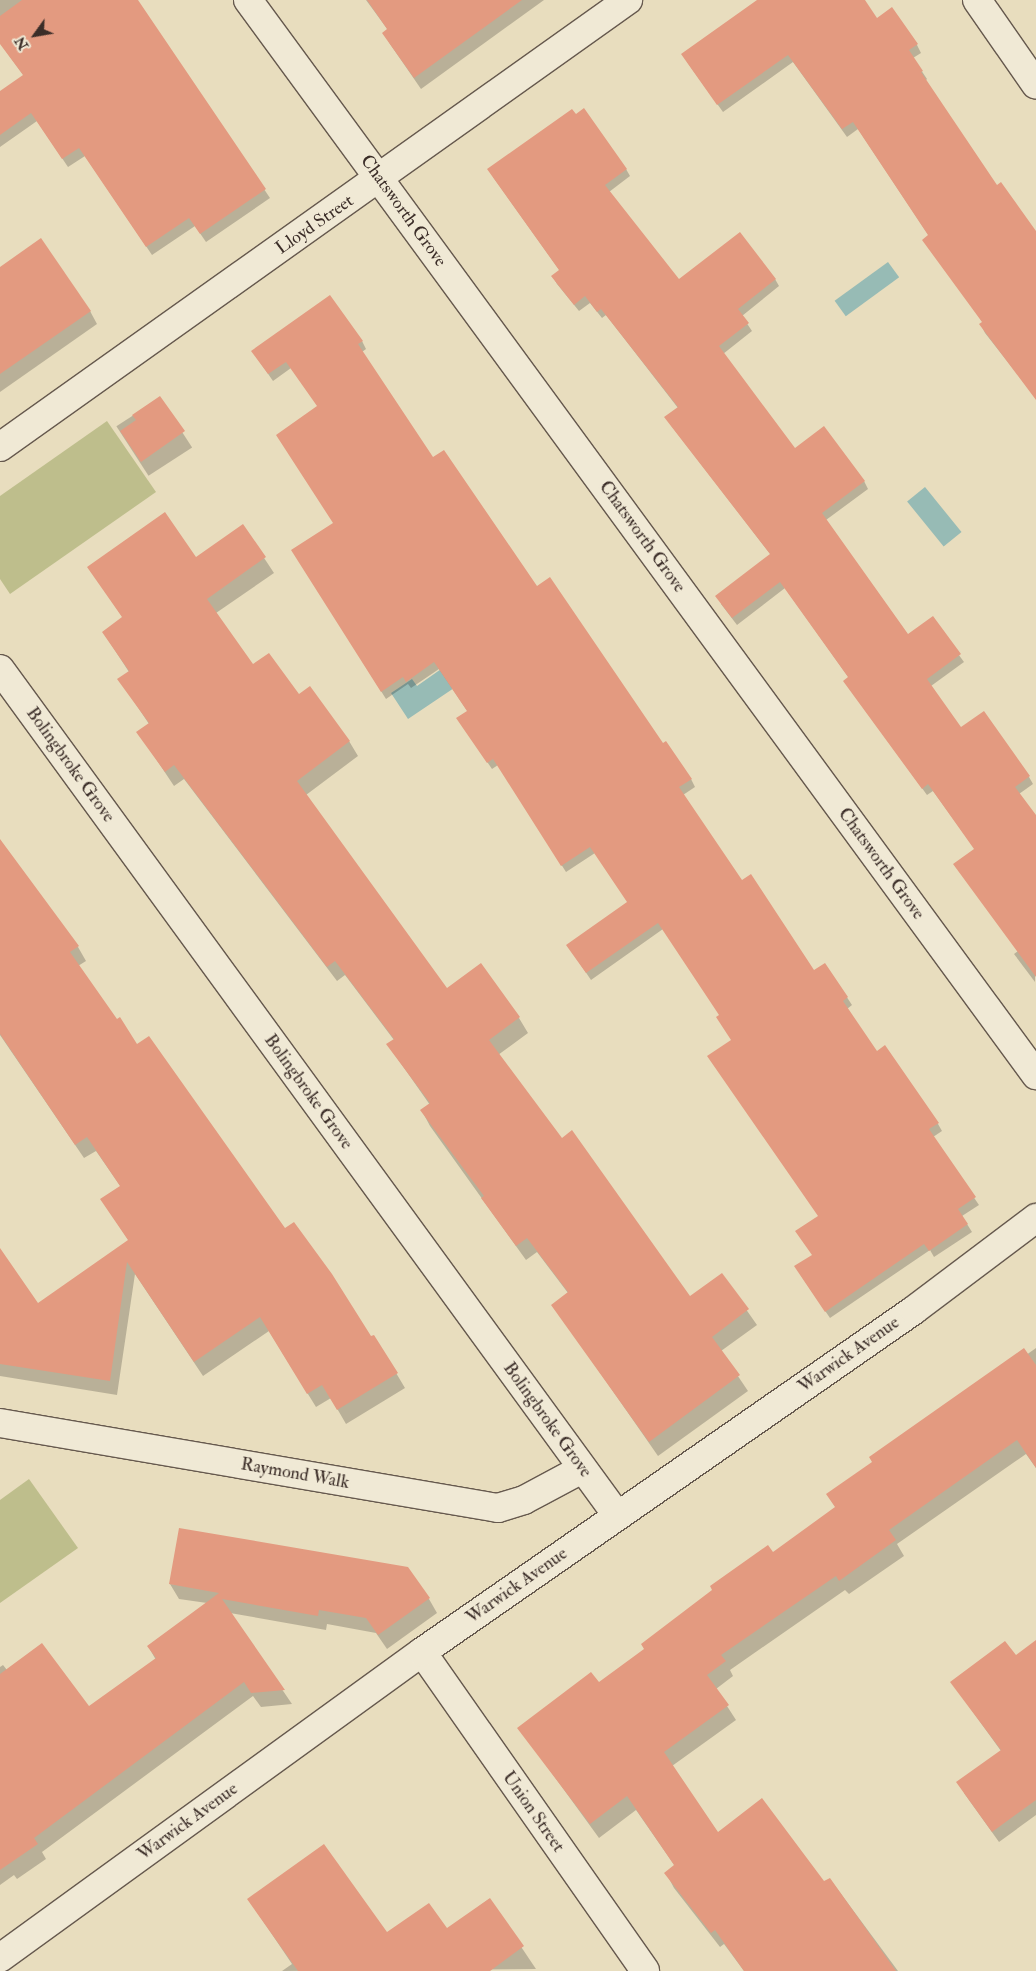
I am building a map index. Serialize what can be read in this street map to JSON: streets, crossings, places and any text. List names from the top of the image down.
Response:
{
  "streets": {
    "street": [
      "Chatsworth Grove",
      "Lloyd Street",
      "Bolingbroke Grove",
      "Warwick Avenue",
      "Raymond Walk",
      "Union Street"
    ]
  },
  "crossings": [
    ["Chatsworth Grove", "Lloyd Street"],
    ["Bolingbroke Grove", "Warwick Avenue"],
    ["Bolingbroke Grove", "Raymond Walk"],
    ["Warwick Avenue", "Union Street"]
  ],
  "north": "bottom left"
}
